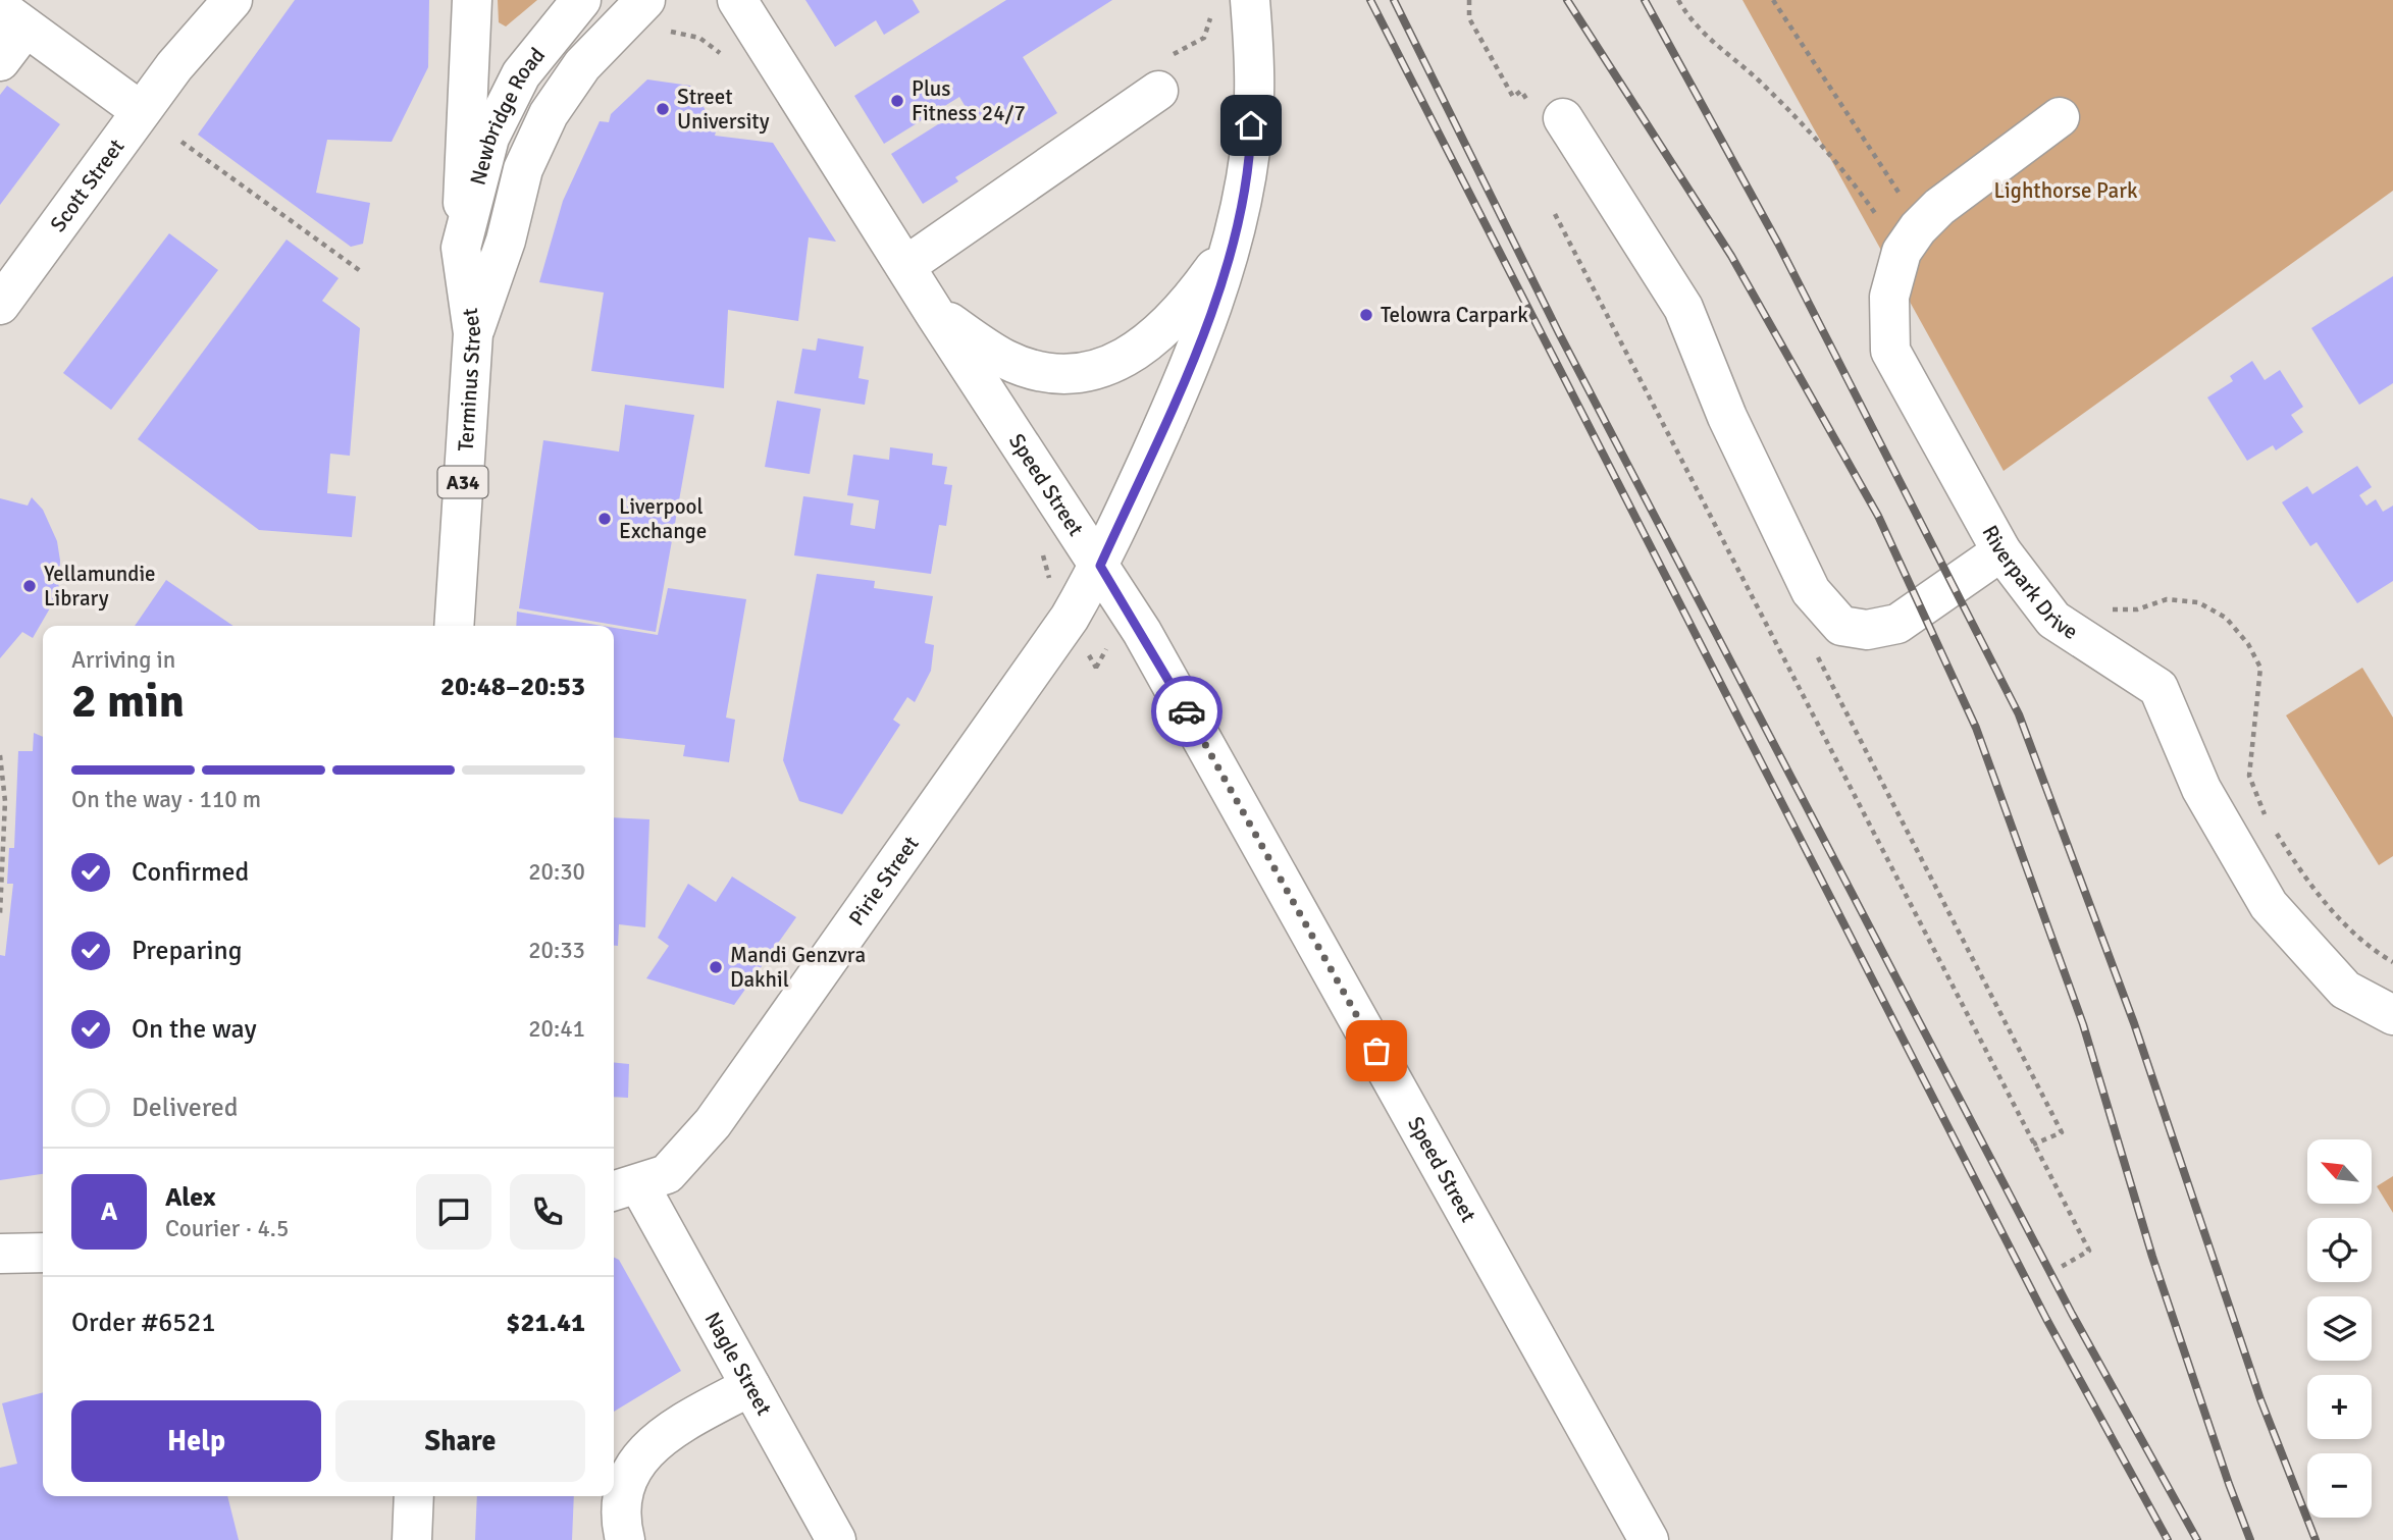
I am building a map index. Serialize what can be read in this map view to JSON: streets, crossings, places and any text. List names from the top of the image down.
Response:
{
  "streets": {
    "main road": [
      "Newbridge Road",
      "Scott Street",
      "Terminus Street",
      "A34",
      "Speed Street",
      "Riverpark Drive",
      "Pirie Street",
      "Nagle Street"
    ]
  },
  "crossings": [
    ["Newbridge Road", "Terminus Street"],
    ["Speed Street", "Pirie Street"],
    ["Pirie Street", "Nagle Street"]
  ],
  "parks": ["Lighthorse Park"],
  "places": [
    "Plus Fitness 24/7",
    "Street University",
    "Telowra Carpark",
    "Liverpool Exchange",
    "Yellamundie Library",
    "Mandi Genzvra Dakhil"
  ],
  "north": "top left",
  "page": {
    "heading": ["2 min", "Arriving in", "20:48–20:53"],
    "panel": [
      "Alex",
      "Courier · 4.5",
      "Order #6521",
      "$21.41"
    ],
    "bar": "On the way · 110 m",
    "list": [
      ["Confirmed", "20:30"],
      ["Preparing", "20:33"],
      ["On the way", "20:41"],
      "Delivered"
    ],
    "map_buttons": ["+", "−"],
    "round": "A",
    "buttons": ["Help", "Share"]
  }
}
